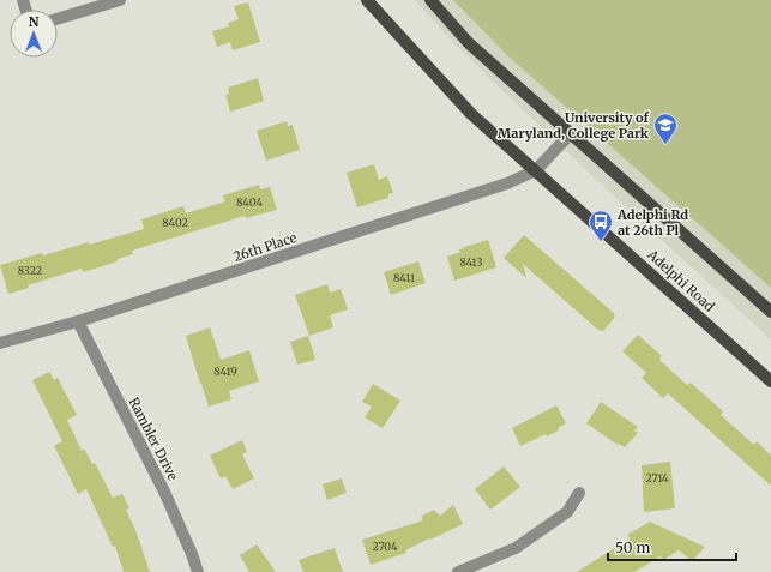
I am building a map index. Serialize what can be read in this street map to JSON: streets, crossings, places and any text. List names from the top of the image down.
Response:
{
  "streets": {
    "main road": ["Adelphi Road"],
    "street": ["26th Place", "Rambler Drive"]
  },
  "crossings": [
    ["26th Place", "Adelphi Road"],
    ["26th Place", "Rambler Drive"]
  ],
  "places": {
    "school or university": ["University of Maryland, College Park"],
    "bus stop": ["Adelphi Rd at 26th Pl"]
  },
  "house_numbers": [
    "8404",
    "8402",
    "8413",
    "8322",
    "8411",
    "8419",
    "2714",
    "2704"
  ],
  "scale_bar": "50 m",
  "north": "top"
}
